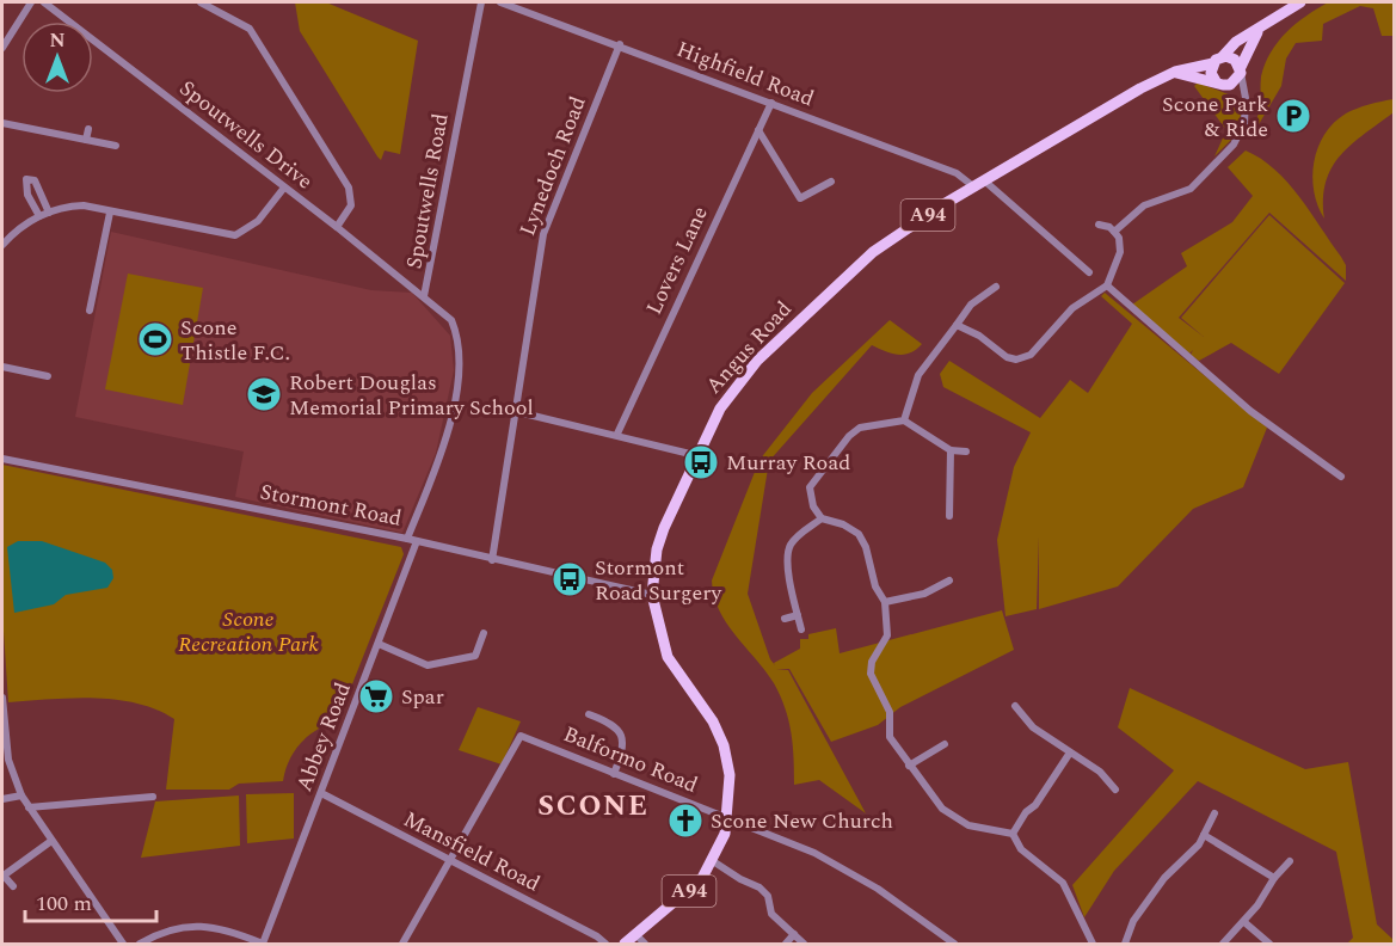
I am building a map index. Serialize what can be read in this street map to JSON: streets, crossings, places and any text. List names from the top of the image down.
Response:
{
  "streets": {
    "main road": ["A94", "Angus Road"],
    "street": [
      "Highfield Road",
      "Spoutwells Drive",
      "Lynedoch Road",
      "Spoutwells Road",
      "Lovers Lane",
      "Stormont Road",
      "Abbey Road",
      "Balformo Road",
      "Mansfield Road"
    ]
  },
  "crossings": [
    ["Highfield Road", "Lynedoch Road"],
    ["Highfield Road", "Lovers Lane"],
    ["Highfield Road", "Angus Road"],
    ["Spoutwells Drive", "Spoutwells Road"],
    ["Lynedoch Road", "Stormont Road"],
    ["Spoutwells Road", "Stormont Road"],
    ["A94", "Angus Road"],
    ["A94", "Balformo Road"],
    ["Angus Road", "Stormont Road"],
    ["Angus Road", "Balformo Road"],
    ["Stormont Road", "Abbey Road"],
    ["Abbey Road", "Mansfield Road"],
    ["Balformo Road", "Mansfield Road"]
  ],
  "districts": ["SCONE"],
  "parks": ["Scone Recreation Park"],
  "places": {
    "parking": ["Scone Park & Ride"],
    "sports": ["Scone Thistle F.C."],
    "school or university": ["Robert Douglas Memorial Primary School"],
    "bus stop": ["Murray Road", "Stormont Road Surgery"],
    "supermarket": ["Spar"],
    "church": ["Scone New Church"]
  },
  "scale_bar": "100 m",
  "north": "top"
}
